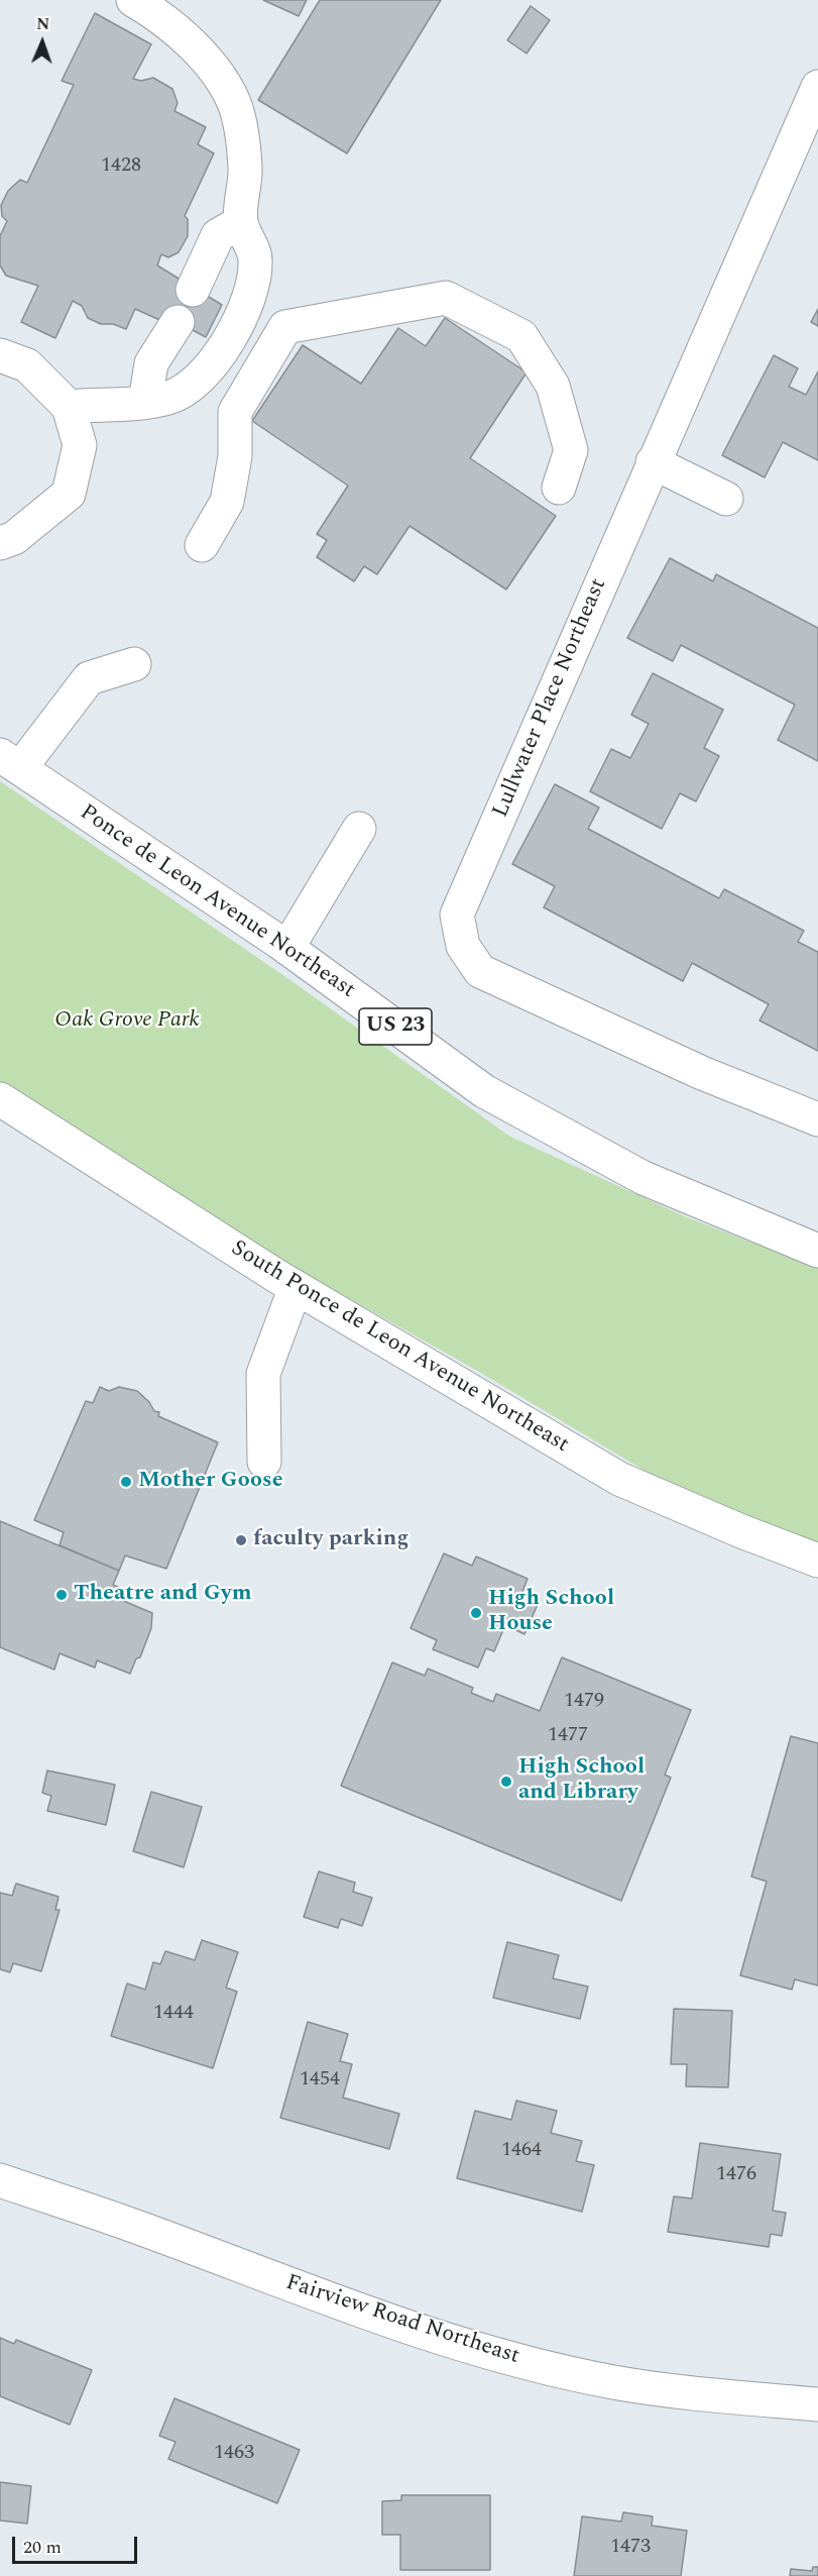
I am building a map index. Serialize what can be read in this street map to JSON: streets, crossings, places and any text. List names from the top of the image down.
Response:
{
  "streets": {
    "main road": [
      "Lullwater Place Northeast",
      "Ponce de Leon Avenue Northeast",
      "US 23",
      "South Ponce de Leon Avenue Northeast",
      "Fairview Road Northeast"
    ]
  },
  "parks": ["Oak Grove Park"],
  "places": [
    "Mother Goose",
    "faculty parking",
    "Theatre and Gym",
    "High School House",
    "High School and Library"
  ],
  "house_numbers": [
    "1428",
    "1479",
    "1477",
    "1444",
    "1454",
    "1464",
    "1476",
    "1463",
    "1473"
  ],
  "scale_bar": "20 m",
  "north": "top"
}
